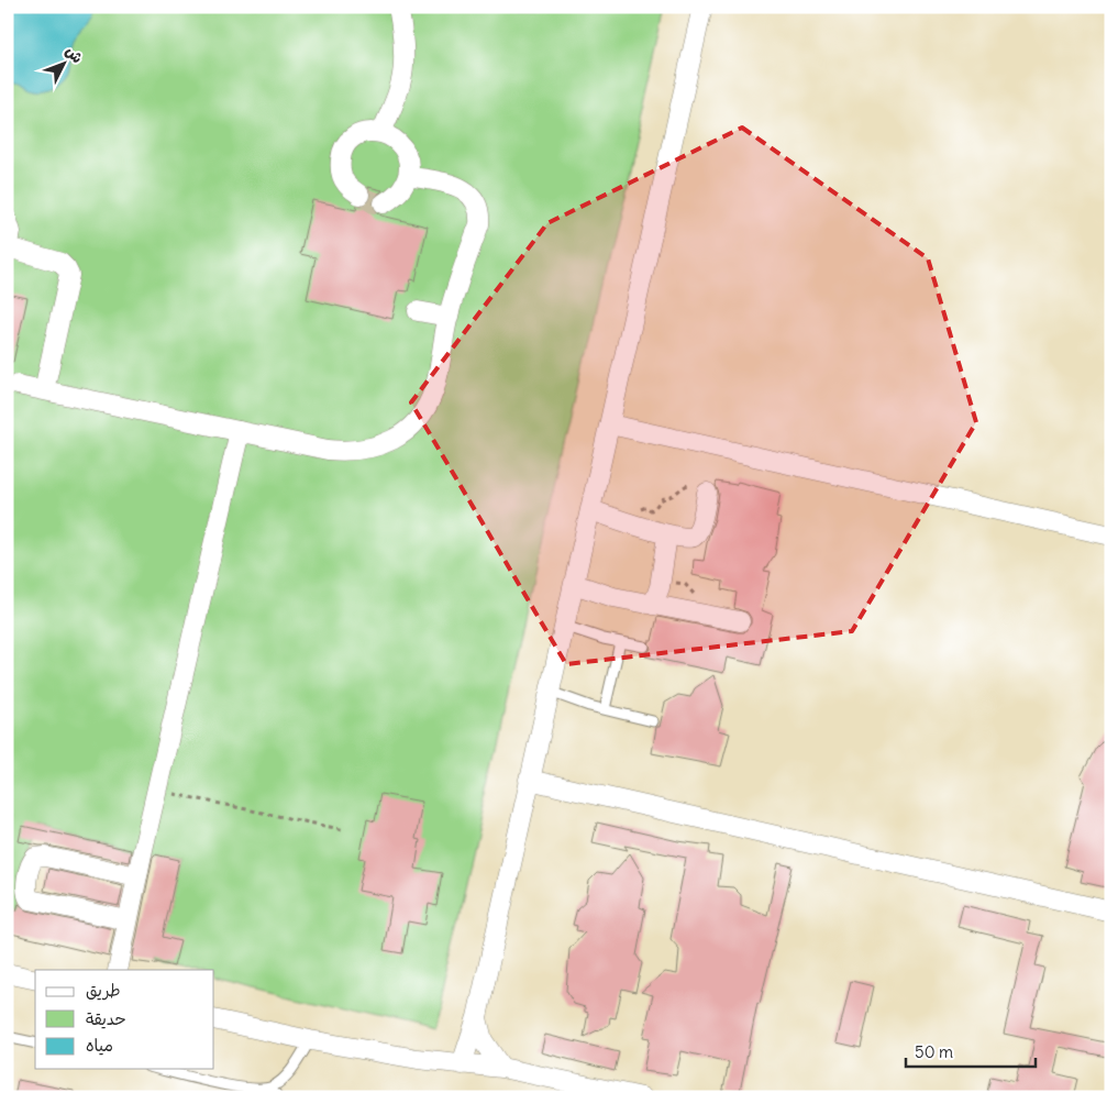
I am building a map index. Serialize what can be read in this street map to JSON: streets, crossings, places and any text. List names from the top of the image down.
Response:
{
  "legend": ["طريق", "حديقة", "مياه"],
  "scale_bar": "50 m",
  "north": "top right"
}
